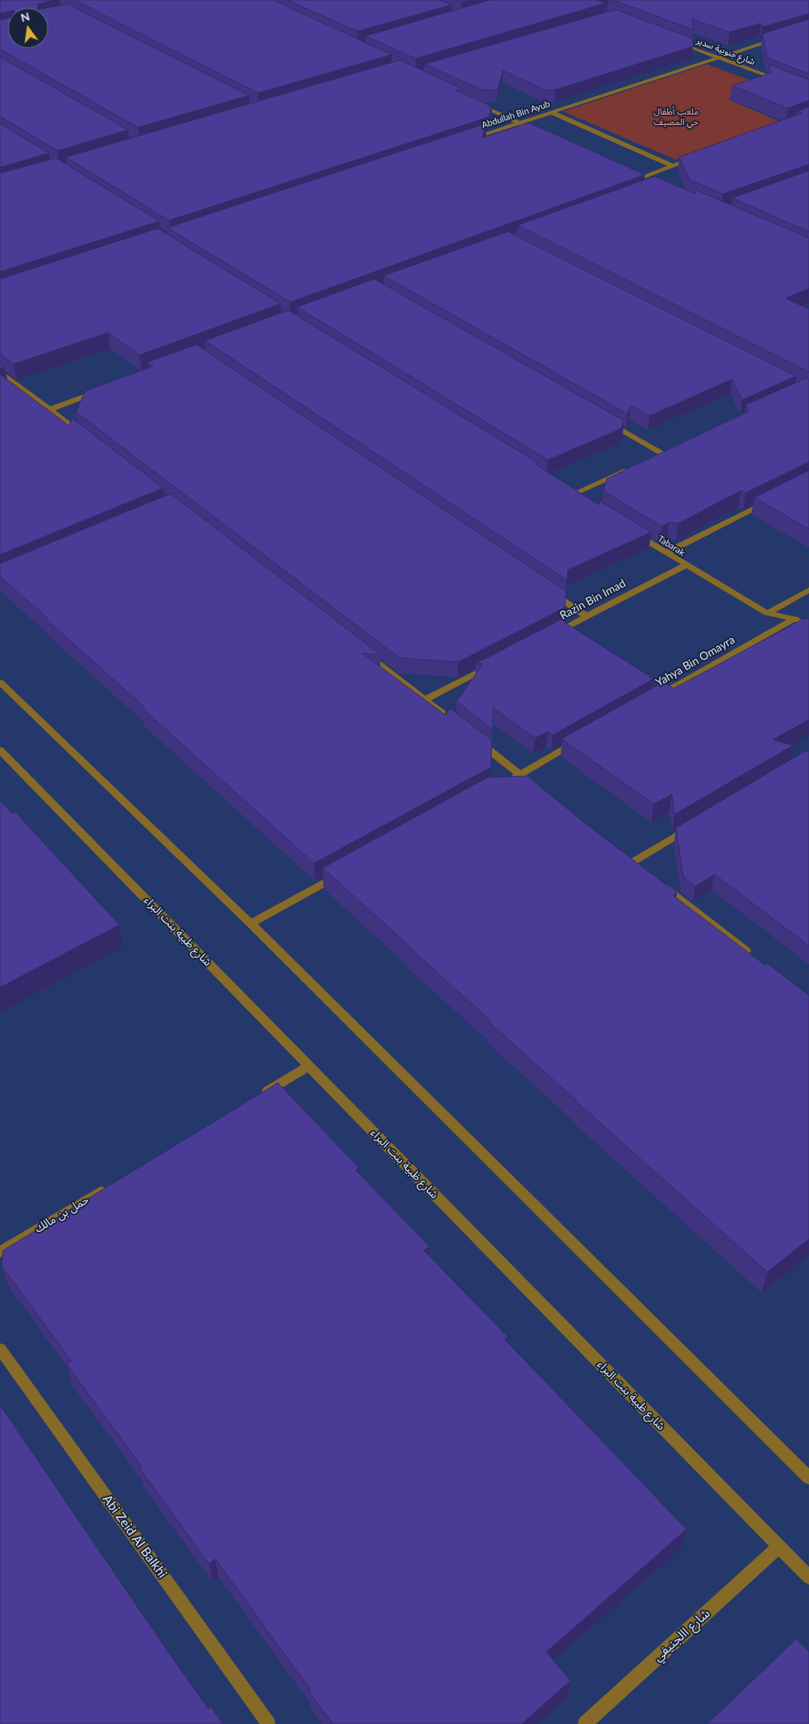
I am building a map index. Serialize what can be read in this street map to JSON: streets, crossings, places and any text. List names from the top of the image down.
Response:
{
  "streets": {
    "street": [
      "شارع جنوبية سدير",
      "Abdullah Bin Ayub",
      "Tabarak",
      "Razin Bin Imad",
      "Yahya Bin Omayra",
      "شارع ظبية بنت البراء",
      "حمل بن مالك",
      "Abi Zeid Al Balkhi",
      "شارع االجنيفي"
    ]
  },
  "crossings": [
    ["شارع جنوبية سدير", "Abdullah Bin Ayub"],
    ["Tabarak", "Razin Bin Imad"],
    ["Tabarak", "Yahya Bin Omayra"],
    ["شارع ظبية بنت البراء", "شارع االجنيفي"]
  ],
  "parks": ["ملعب أطفال حي المصيف"],
  "north": "top"
}
